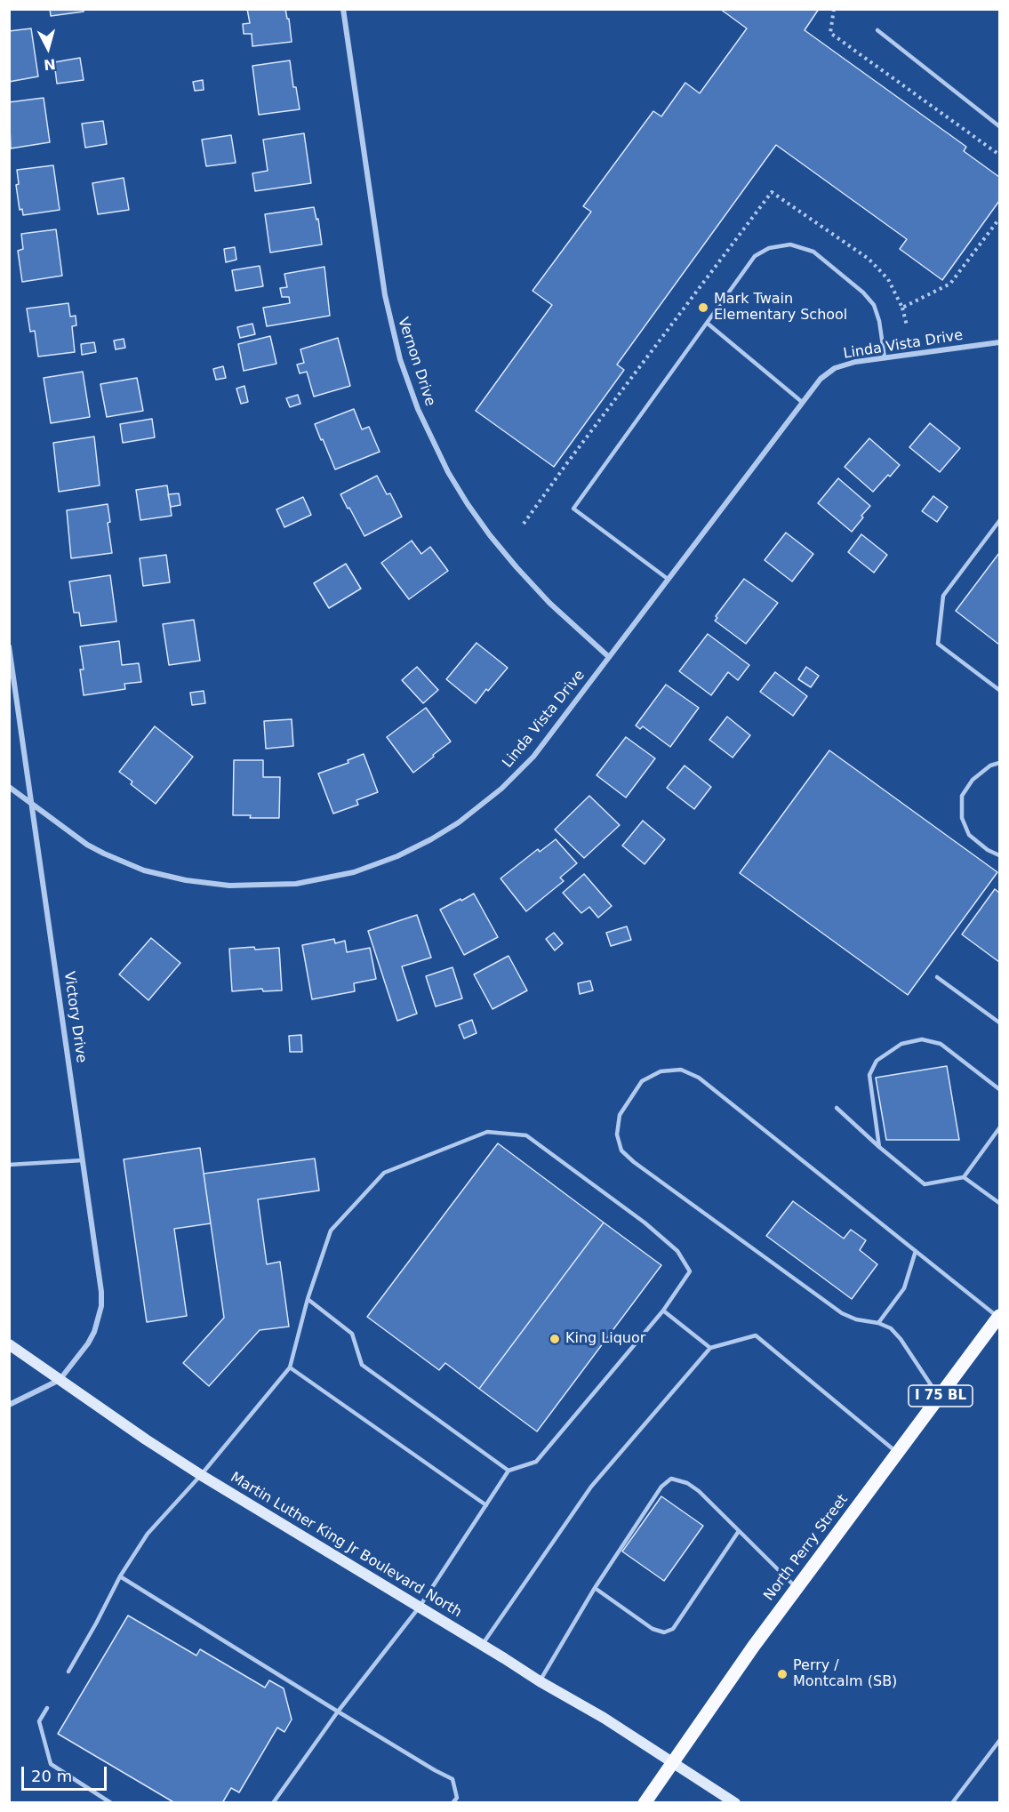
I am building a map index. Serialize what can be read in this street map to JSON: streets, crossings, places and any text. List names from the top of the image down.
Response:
{
  "streets": {
    "main road": ["I 75 BL", "Martin Luther King Jr Boulevard North", "North Perry Street"],
    "street": ["Linda Vista Drive", "Vernon Drive", "Victory Drive"]
  },
  "crossings": [
    ["Linda Vista Drive", "Vernon Drive"],
    ["Linda Vista Drive", "Victory Drive"],
    ["Victory Drive", "Martin Luther King Jr Boulevard North"],
    ["Martin Luther King Jr Boulevard North", "North Perry Street"]
  ],
  "places": ["Mark Twain Elementary School", "King Liquor", "Perry / Montcalm (SB)"],
  "scale_bar": "20 m",
  "north": "bottom"
}
